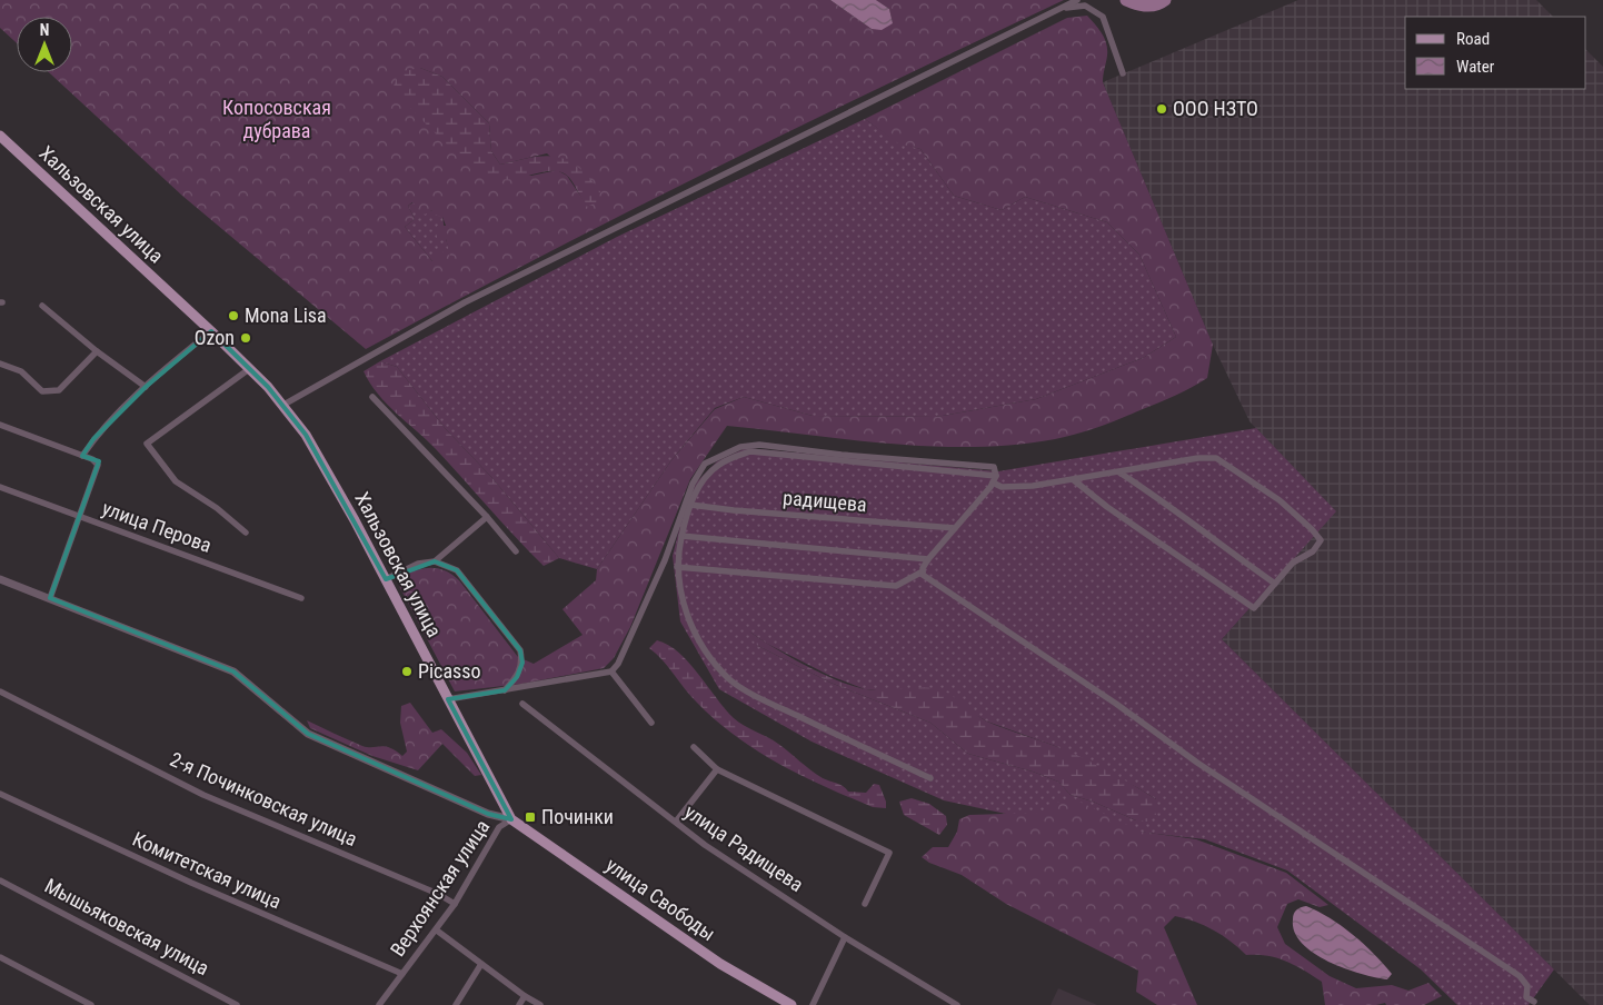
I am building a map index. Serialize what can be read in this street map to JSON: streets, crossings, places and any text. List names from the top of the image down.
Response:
{
  "streets": {
    "main road": ["Хальзовская улица", "улица Свободы"],
    "street": [
      "радищева",
      "улица Перова",
      "2-я Починковская улица",
      "улица Радищева",
      "Комитетская улица",
      "Верхоянская улица",
      "Мышьяковская улица"
    ]
  },
  "crossings": [
    ["Хальзовская улица", "Верхоянская улица"],
    ["Хальзовская улица", "улица Свободы"],
    ["2-я Починковская улица", "Верхоянская улица"],
    ["Комитетская улица", "Верхоянская улица"],
    ["Верхоянская улица", "улица Свободы"]
  ],
  "parks": ["Копосовская дубрава"],
  "places": {
    "other": [
      "ООО НЗТО",
      "Mona Lisa",
      "Ozon",
      "Picasso"
    ],
    "transit": ["Починки"]
  },
  "legend": ["Road", "Water"],
  "north": "top"
}
